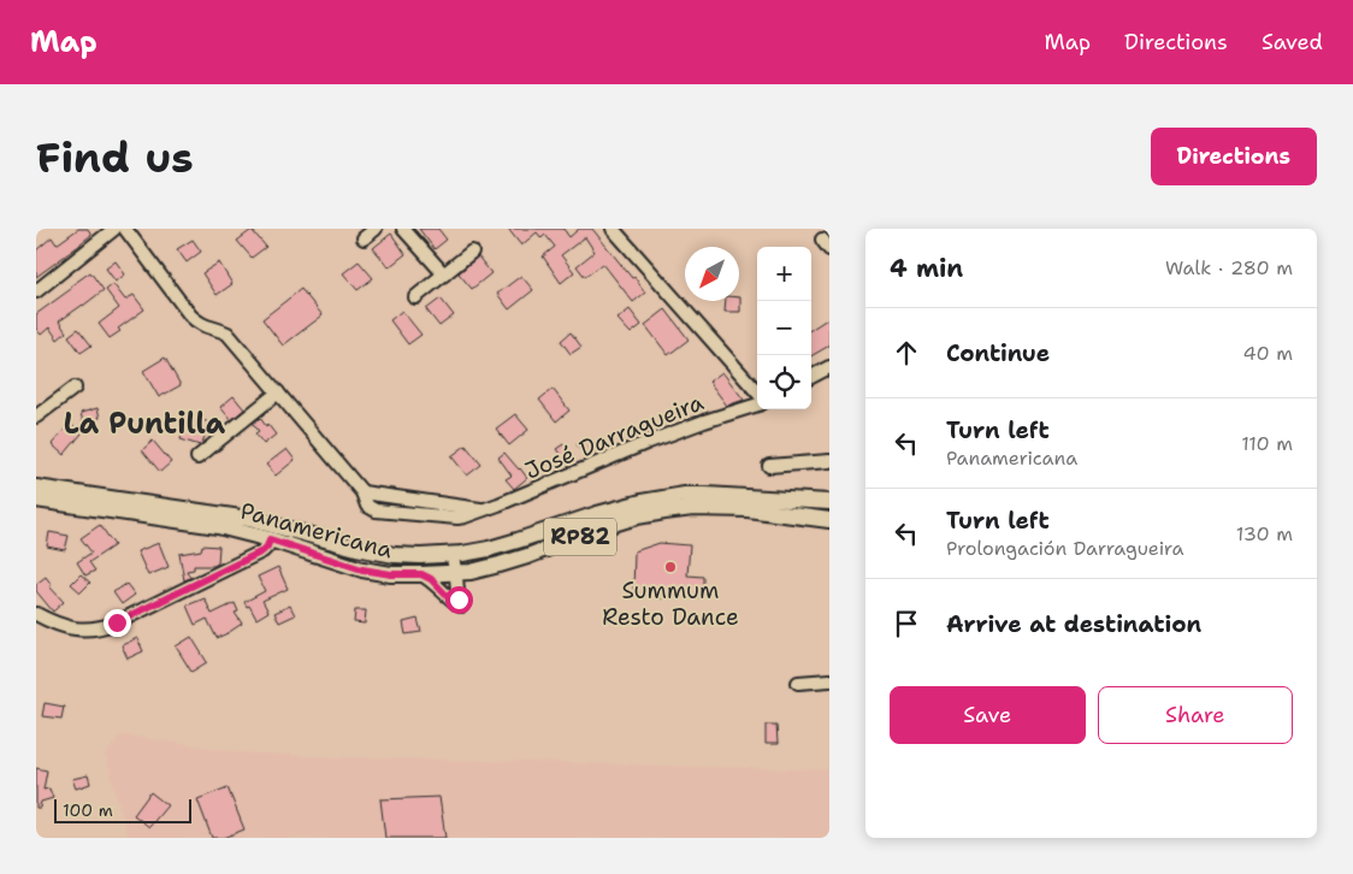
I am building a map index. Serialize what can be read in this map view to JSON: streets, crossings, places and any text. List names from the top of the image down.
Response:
{
  "streets": {
    "main road": ["Panamericana", "RP82"],
    "street": ["José Darragueira"]
  },
  "districts": ["La Puntilla"],
  "places": ["Summum Resto Dance"],
  "scale_bar": "100 m",
  "north": "bottom left",
  "page": {
    "header": "Map",
    "nav": ["Map", "Directions", "Saved"],
    "buttons": [
      "Directions",
      ["Save", "Share"]
    ],
    "title": "Find us",
    "heading": ["4 min", "Walk · 280 m"],
    "map_buttons": ["+", "−"],
    "list": [
      ["Continue", "40 m"],
      ["Turn left", "Panamericana", "110 m"],
      ["Turn left", "Prolongación Darragueira", "130 m"],
      "Arrive at destination"
    ],
    "scale": "100 m"
  }
}
